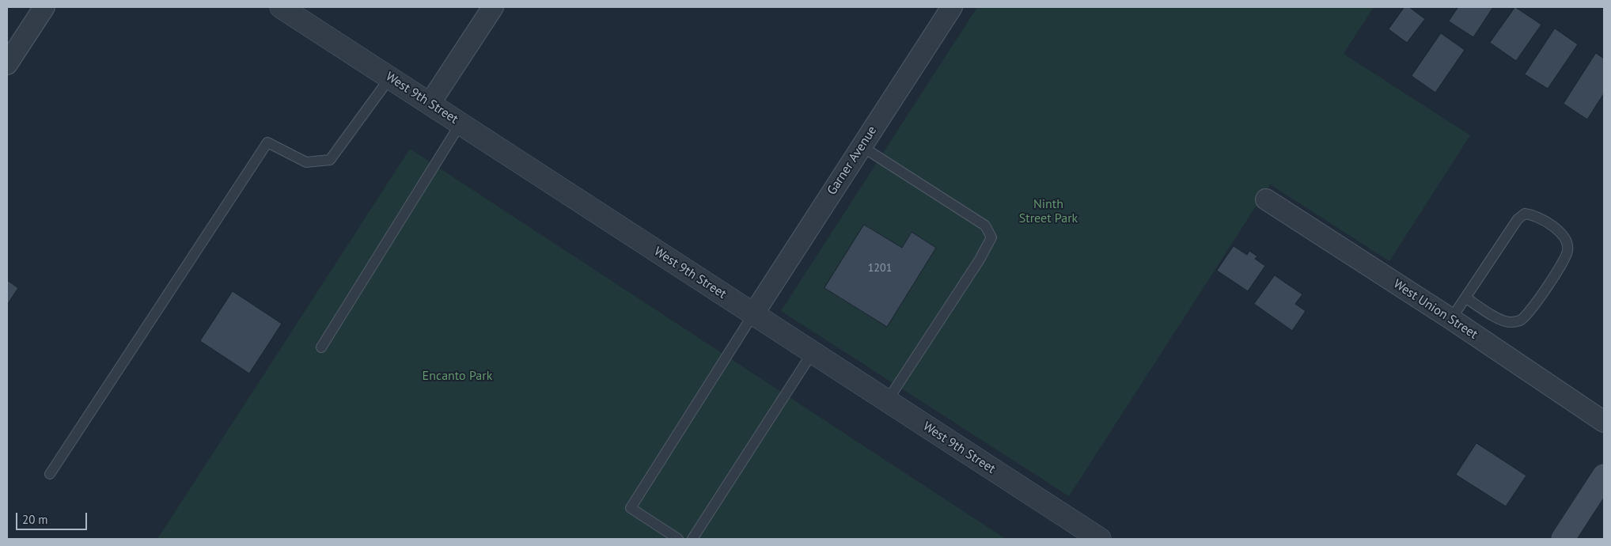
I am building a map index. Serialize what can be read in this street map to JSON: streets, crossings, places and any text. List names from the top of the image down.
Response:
{
  "streets": {
    "street": ["West 9th Street", "Garner Avenue", "West Union Street"]
  },
  "crossings": [
    ["West 9th Street", "Garner Avenue"]
  ],
  "parks": ["Ninth Street Park", "Encanto Park"],
  "house_numbers": ["1201"],
  "scale_bar": "20 m"
}
